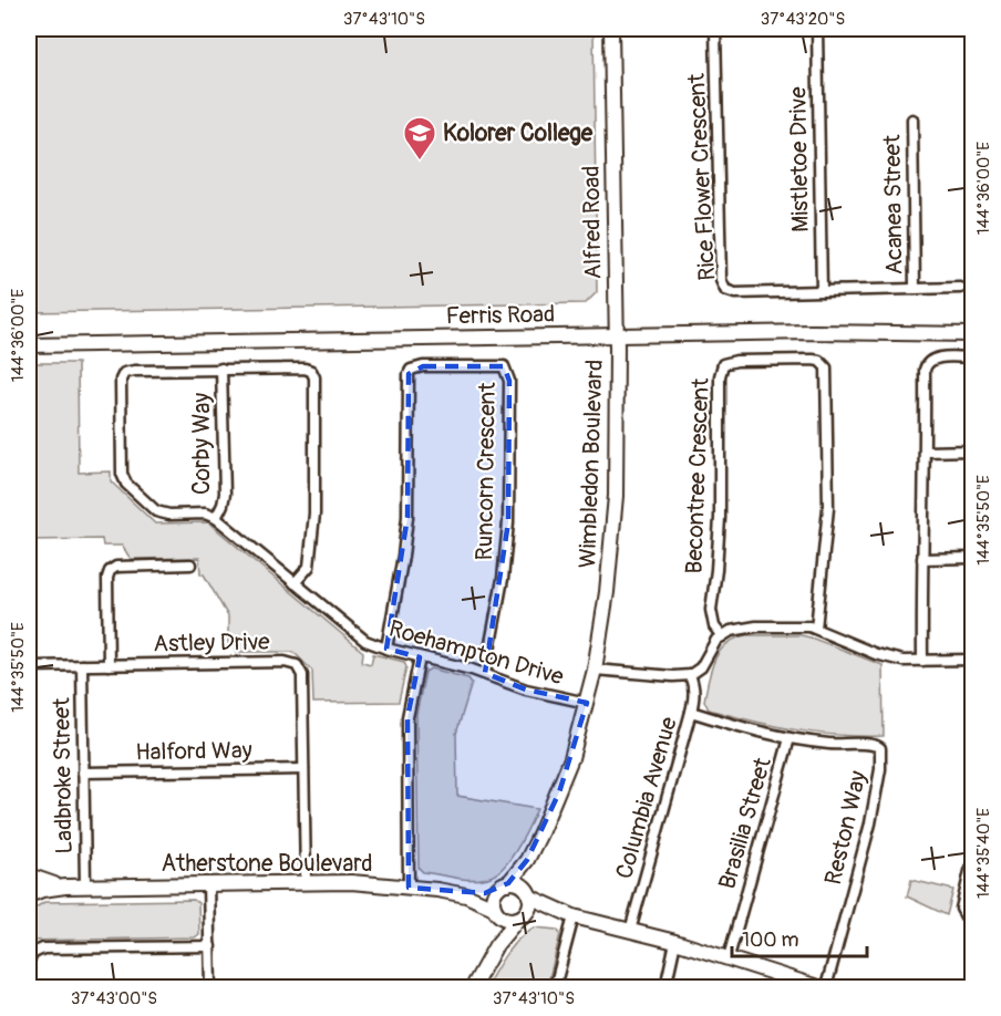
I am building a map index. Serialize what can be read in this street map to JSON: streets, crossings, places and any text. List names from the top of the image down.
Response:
{
  "streets": {
    "street": [
      "Mistletoe Drive",
      "Rice Flower Crescent",
      "Acanea Street",
      "Alfred Road",
      "Ferris Road",
      "Corby Way",
      "Wimbledon Boulevard",
      "Runcorn Crescent",
      "Becontree Crescent",
      "Astley Drive",
      "Roehampton Drive",
      "Halford Way",
      "Ladbroke Street",
      "Columbia Avenue",
      "Brasilia Street",
      "Reston Way",
      "Atherstone Boulevard"
    ]
  },
  "crossings": [
    ["Mistletoe Drive", "Rice Flower Crescent"],
    ["Rice Flower Crescent", "Acanea Street"],
    ["Alfred Road", "Ferris Road"],
    ["Alfred Road", "Wimbledon Boulevard"],
    ["Ferris Road", "Wimbledon Boulevard"],
    ["Corby Way", "Roehampton Drive"],
    ["Wimbledon Boulevard", "Roehampton Drive"],
    ["Wimbledon Boulevard", "Atherstone Boulevard"],
    ["Runcorn Crescent", "Roehampton Drive"],
    ["Astley Drive", "Halford Way"],
    ["Astley Drive", "Ladbroke Street"],
    ["Astley Drive", "Atherstone Boulevard"],
    ["Halford Way", "Ladbroke Street"],
    ["Ladbroke Street", "Atherstone Boulevard"],
    ["Columbia Avenue", "Reston Way"],
    ["Brasilia Street", "Reston Way"]
  ],
  "places": {
    "school or university": ["Kolorer College"]
  },
  "scale_bar": "100 m",
  "coordinates": [
    "37°43'10\"S",
    "37°43'20\"S",
    "144°36'00\"E",
    "144°35'50\"E",
    "144°35'40\"E",
    "37°43'00\"S"
  ]
}
